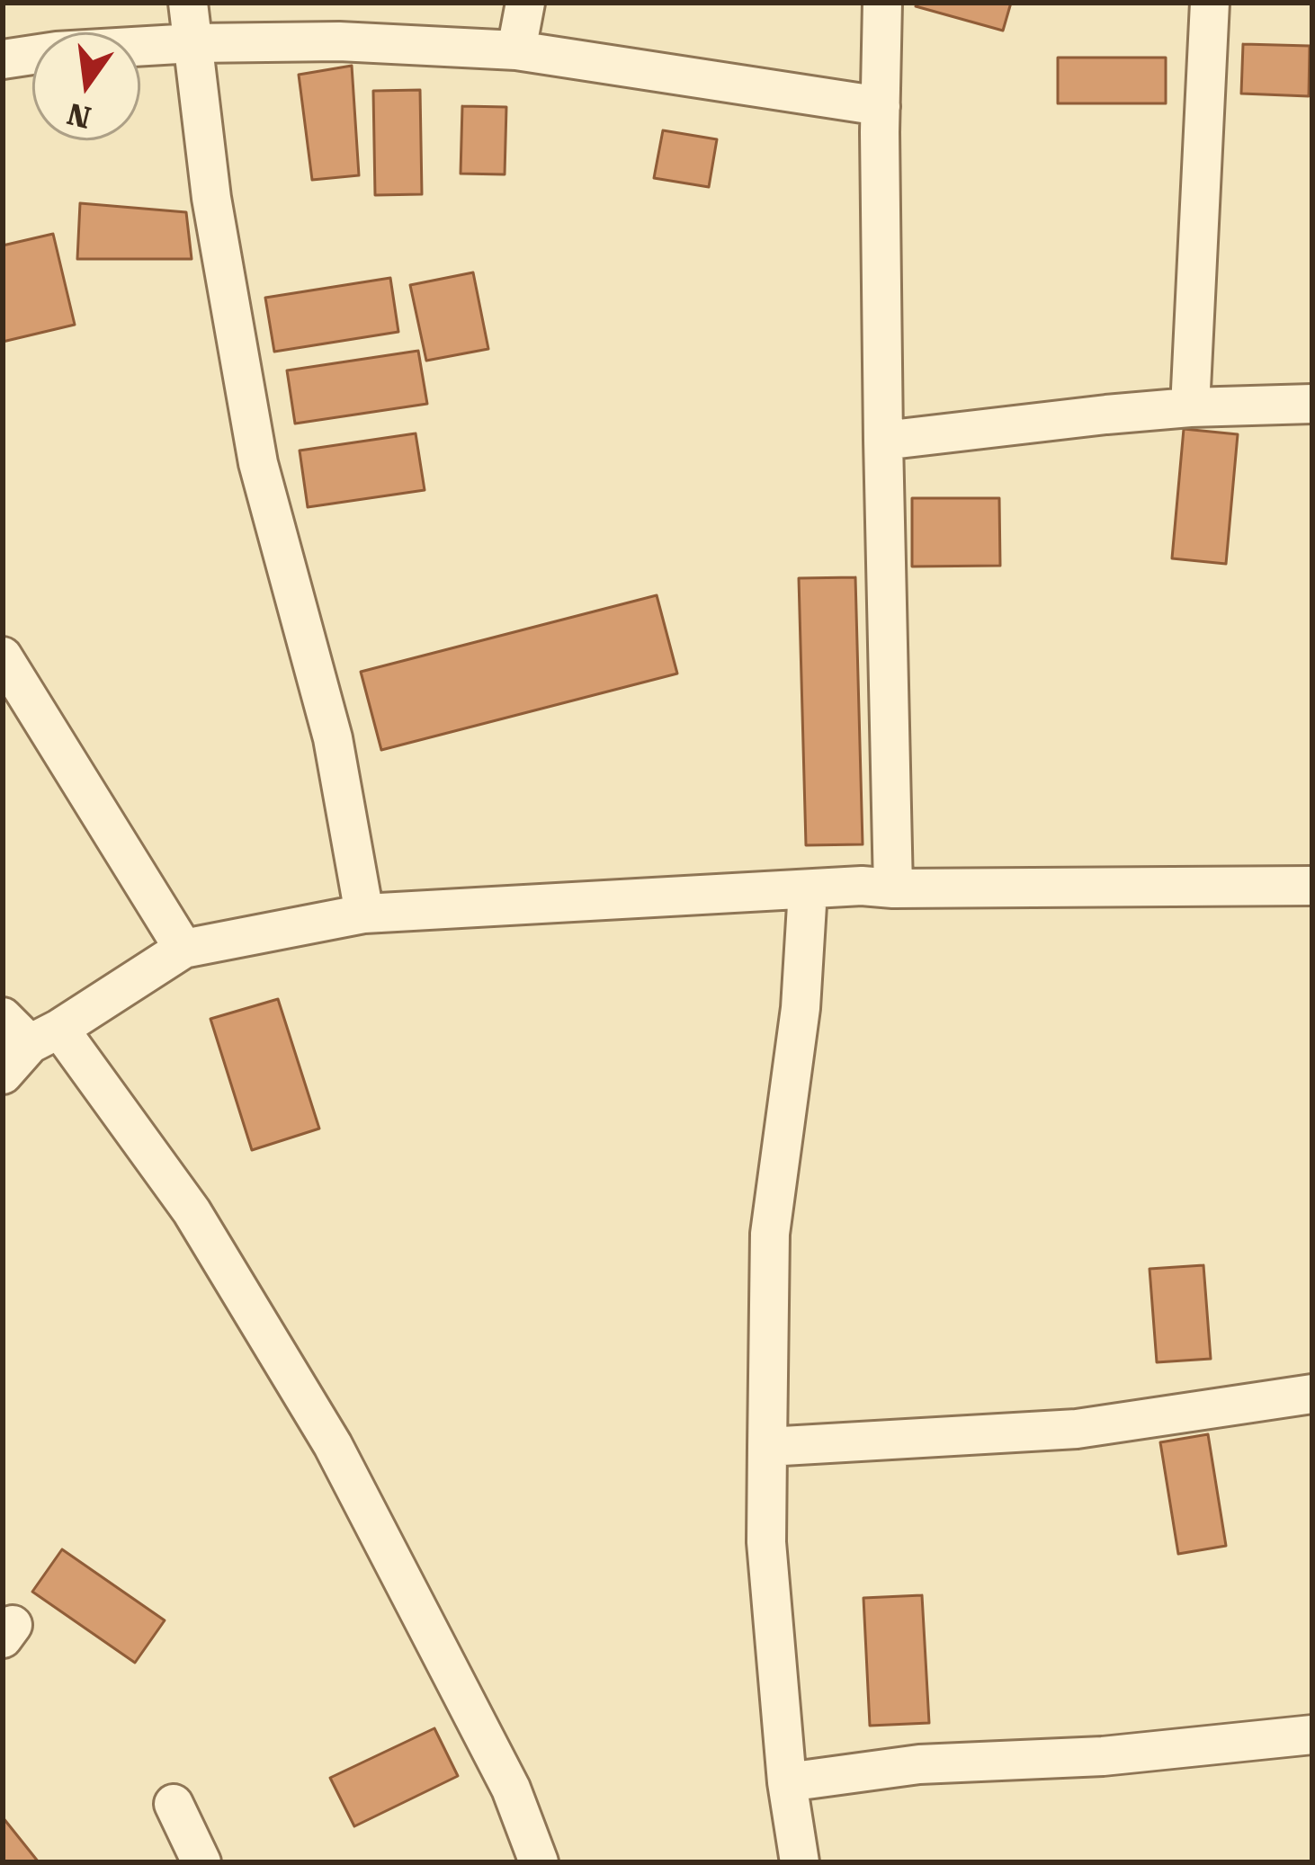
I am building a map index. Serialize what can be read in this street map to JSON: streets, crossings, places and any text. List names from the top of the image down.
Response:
{
  "north": "bottom"
}
